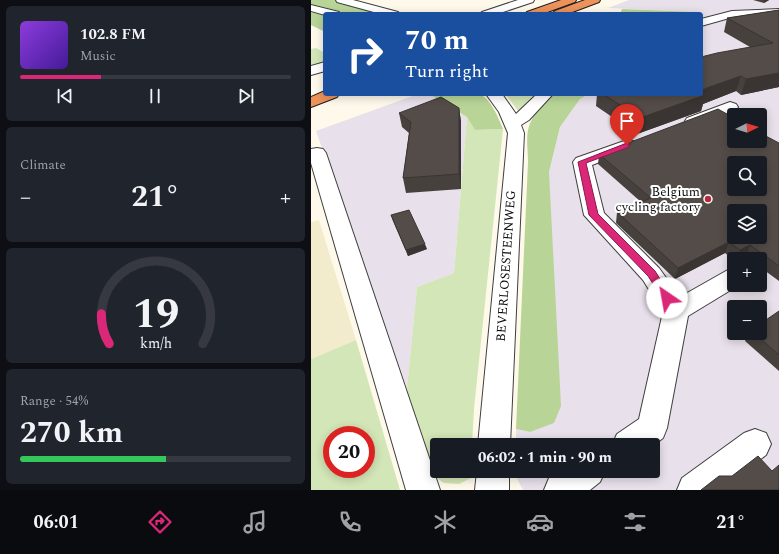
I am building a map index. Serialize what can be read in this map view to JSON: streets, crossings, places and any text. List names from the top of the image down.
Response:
{
  "streets": {
    "street": ["BEVERLOSESTEENWEG"]
  },
  "places": ["Belgium cycling factory"],
  "north": "right",
  "page": {
    "turn": ["70 m", "Turn right"],
    "song": ["102.8 FM", "Music"],
    "map_buttons": ["+", "−"],
    "tile": [
      "Climate",
      ["Range · 54%", "270 km"]
    ],
    "heat": ["−", "21°", "+"],
    "limit": "20",
    "trip": "06:02 · 1 min · 90 m",
    "tabs": ["06:01", "21°"],
    "gauge": ["19", "km/h"]
  }
}
